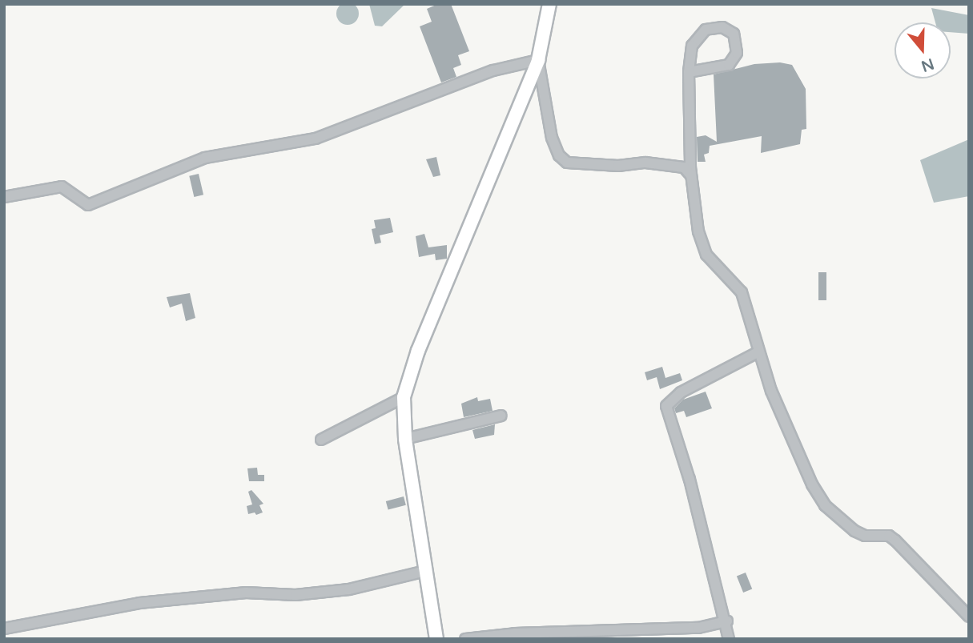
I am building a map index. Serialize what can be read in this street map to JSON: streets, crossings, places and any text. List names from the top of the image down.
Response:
{
  "north": "bottom"
}
